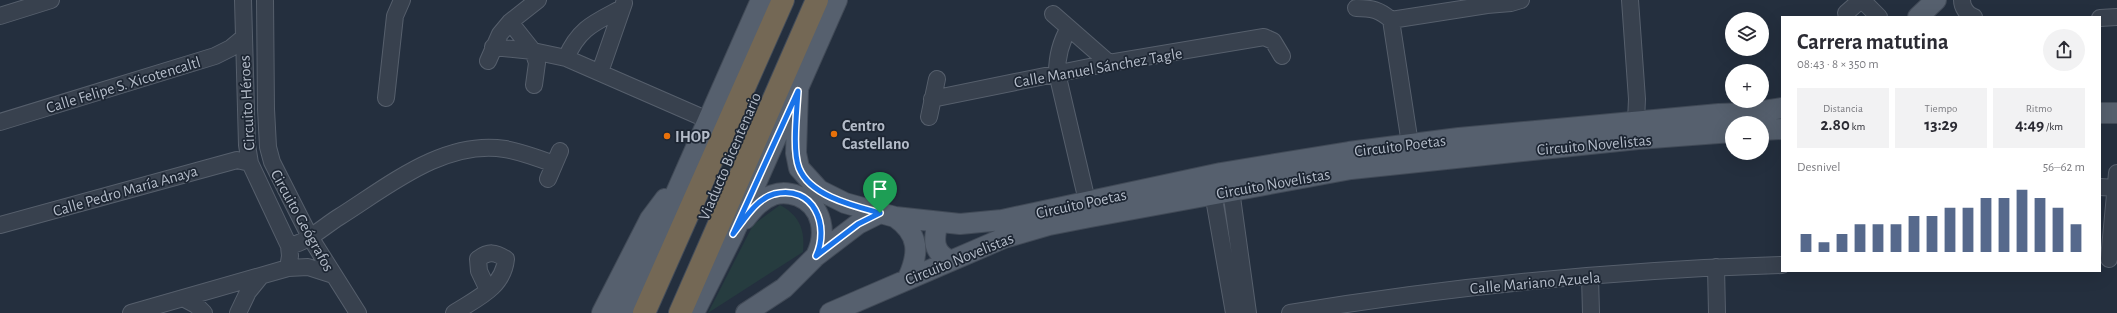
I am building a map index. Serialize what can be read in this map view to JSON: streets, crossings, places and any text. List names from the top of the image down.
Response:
{
  "streets": {
    "highway": ["Viaducto Bicentenario"],
    "main road": ["Circuito Novelistas", "Circuito Poetas"],
    "street": [
      "Calle Manuel Sánchez Tagle",
      "Calle Felipe S. Xicotencaltl",
      "Circuito Héroes",
      "Calle Pedro María Anaya",
      "Circuito Geógrafos",
      "Calle Mariano Azuela"
    ]
  },
  "crossings": [
    ["Calle Felipe S. Xicotencaltl", "Circuito Héroes"],
    ["Circuito Héroes", "Calle Pedro María Anaya"]
  ],
  "places": ["Centro Castellano", "IHOP"],
  "page": {
    "map_buttons": ["+", "−"],
    "heading": ["Carrera matutina", "08:43 · 8 × 350 m"],
    "stats": [
      ["Distancia", "2.80 km"],
      ["Tiempo", "13:29"],
      ["Ritmo", "4:49 /km"]
    ],
    "chart": ["Desnivel", "56–62 m"]
  }
}
